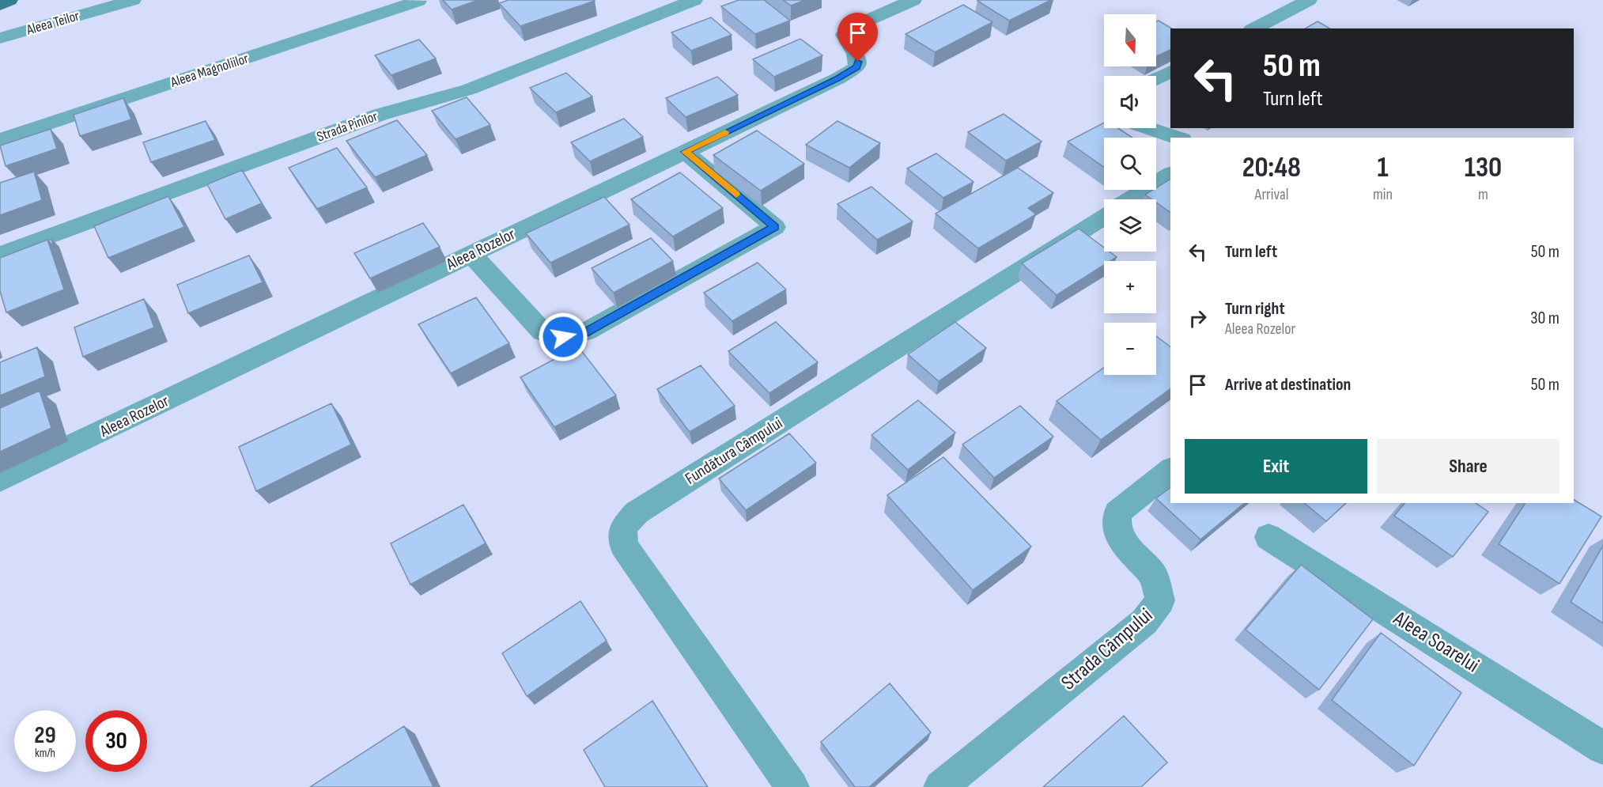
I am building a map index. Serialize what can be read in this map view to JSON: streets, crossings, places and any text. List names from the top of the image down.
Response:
{
  "streets": {
    "street": [
      "Aleea Teilor",
      "Aleea Magnoliilor",
      "Strada Pinilor",
      "Aleea Rozelor",
      "Fundătura Câmpului",
      "Aleea Soarelui",
      "Strada Câmpului"
    ]
  },
  "north": "bottom",
  "page": {
    "map_buttons": ["+", "−"],
    "turn": ["50 m", "Turn left"],
    "eta": [
      "20:48",
      "Arrival",
      "1",
      "min",
      "130",
      "m"
    ],
    "list": [
      {
        "name": "Turn left",
        "value": "50 m"
      },
      {
        "name": "Turn right",
        "note": "Aleea Rozelor",
        "value": "30 m"
      },
      {
        "name": "Arrive at destination",
        "value": "50 m"
      }
    ],
    "buttons": ["Exit", "Share"],
    "speed": "29 km/h",
    "limit": "30"
  }
}
